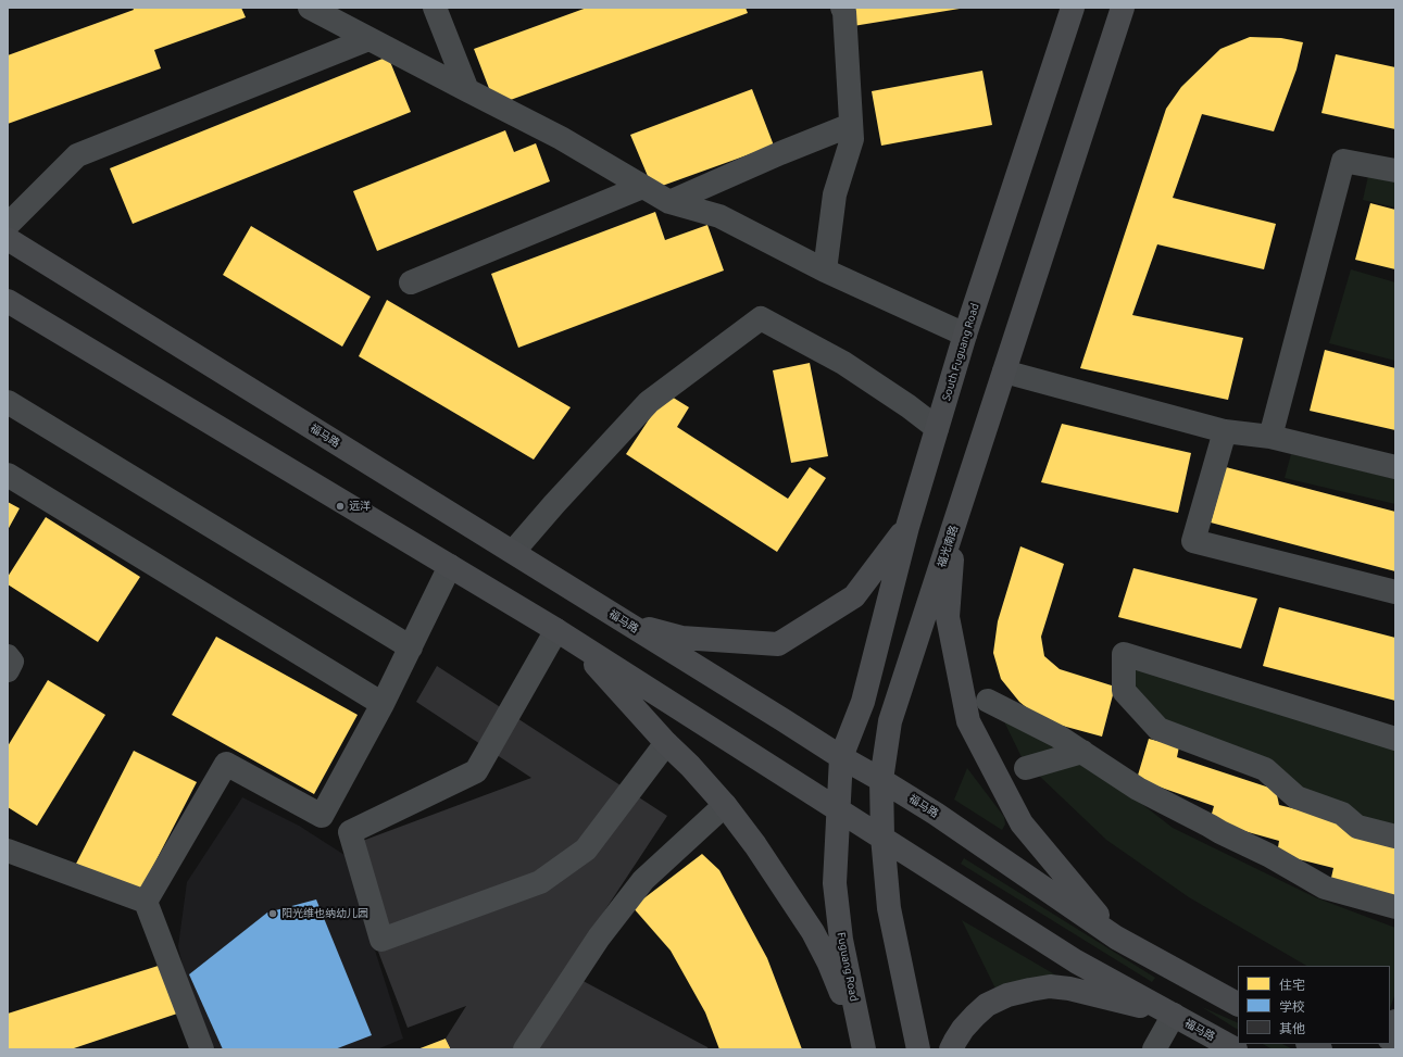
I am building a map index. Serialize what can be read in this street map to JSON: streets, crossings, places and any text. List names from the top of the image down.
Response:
{
  "streets": {
    "main road": [
      "South Fuguang Road",
      "福马路",
      "福光南路",
      "Fuguang Road"
    ]
  },
  "crossings": [
    ["South Fuguang Road", "福马路"],
    ["South Fuguang Road", "Fuguang Road"],
    ["福马路", "福光南路"],
    ["福马路", "Fuguang Road"]
  ],
  "places": ["远洋", "阳光维也纳幼儿园"],
  "legend": ["住宅", "学校", "其他"]
}
